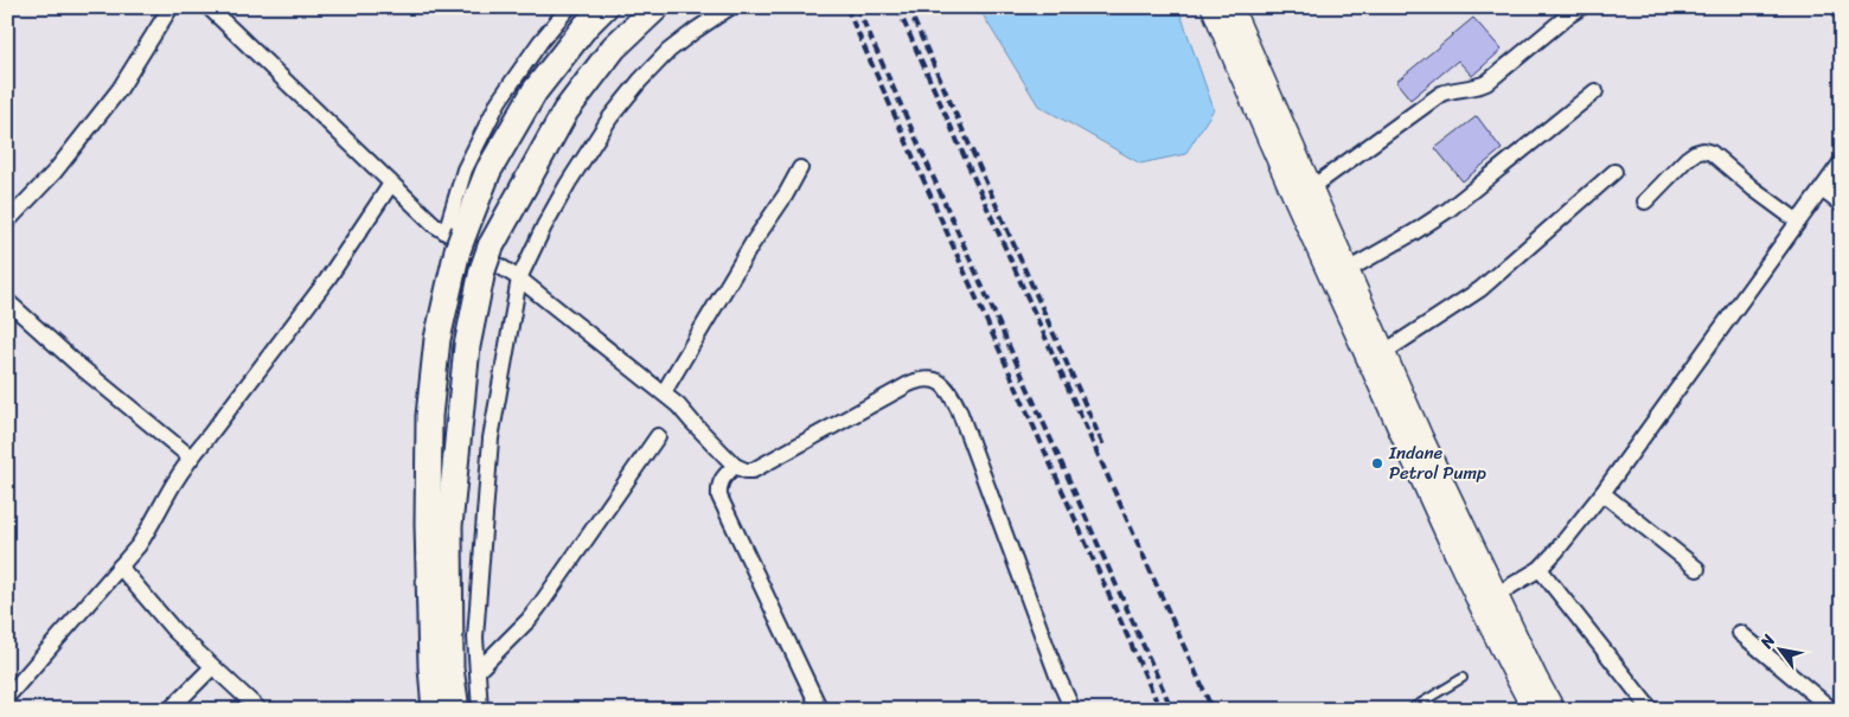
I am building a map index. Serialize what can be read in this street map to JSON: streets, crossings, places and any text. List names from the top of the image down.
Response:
{
  "places": ["Indane Petrol Pump"],
  "north": "top left"
}
